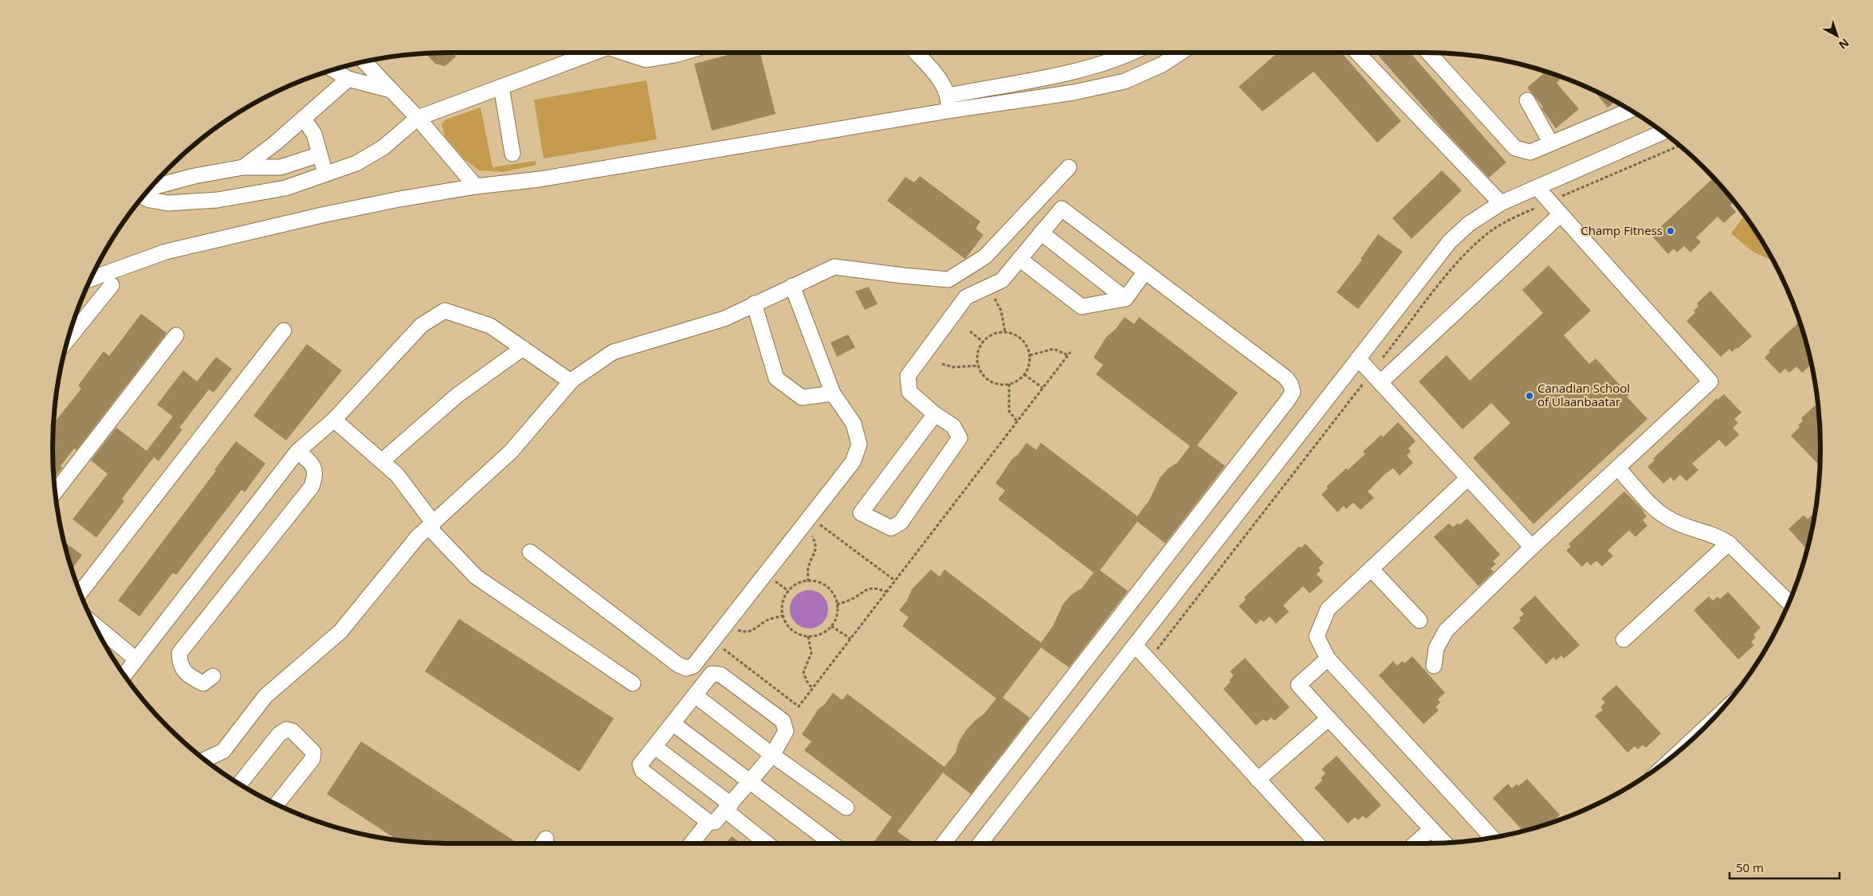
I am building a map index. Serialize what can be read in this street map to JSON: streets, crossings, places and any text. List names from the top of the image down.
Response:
{
  "places": ["Champ Fitness", "Canadian School of Ulaanbaatar"],
  "scale_bar": "50 m",
  "north": "bottom right"
}
